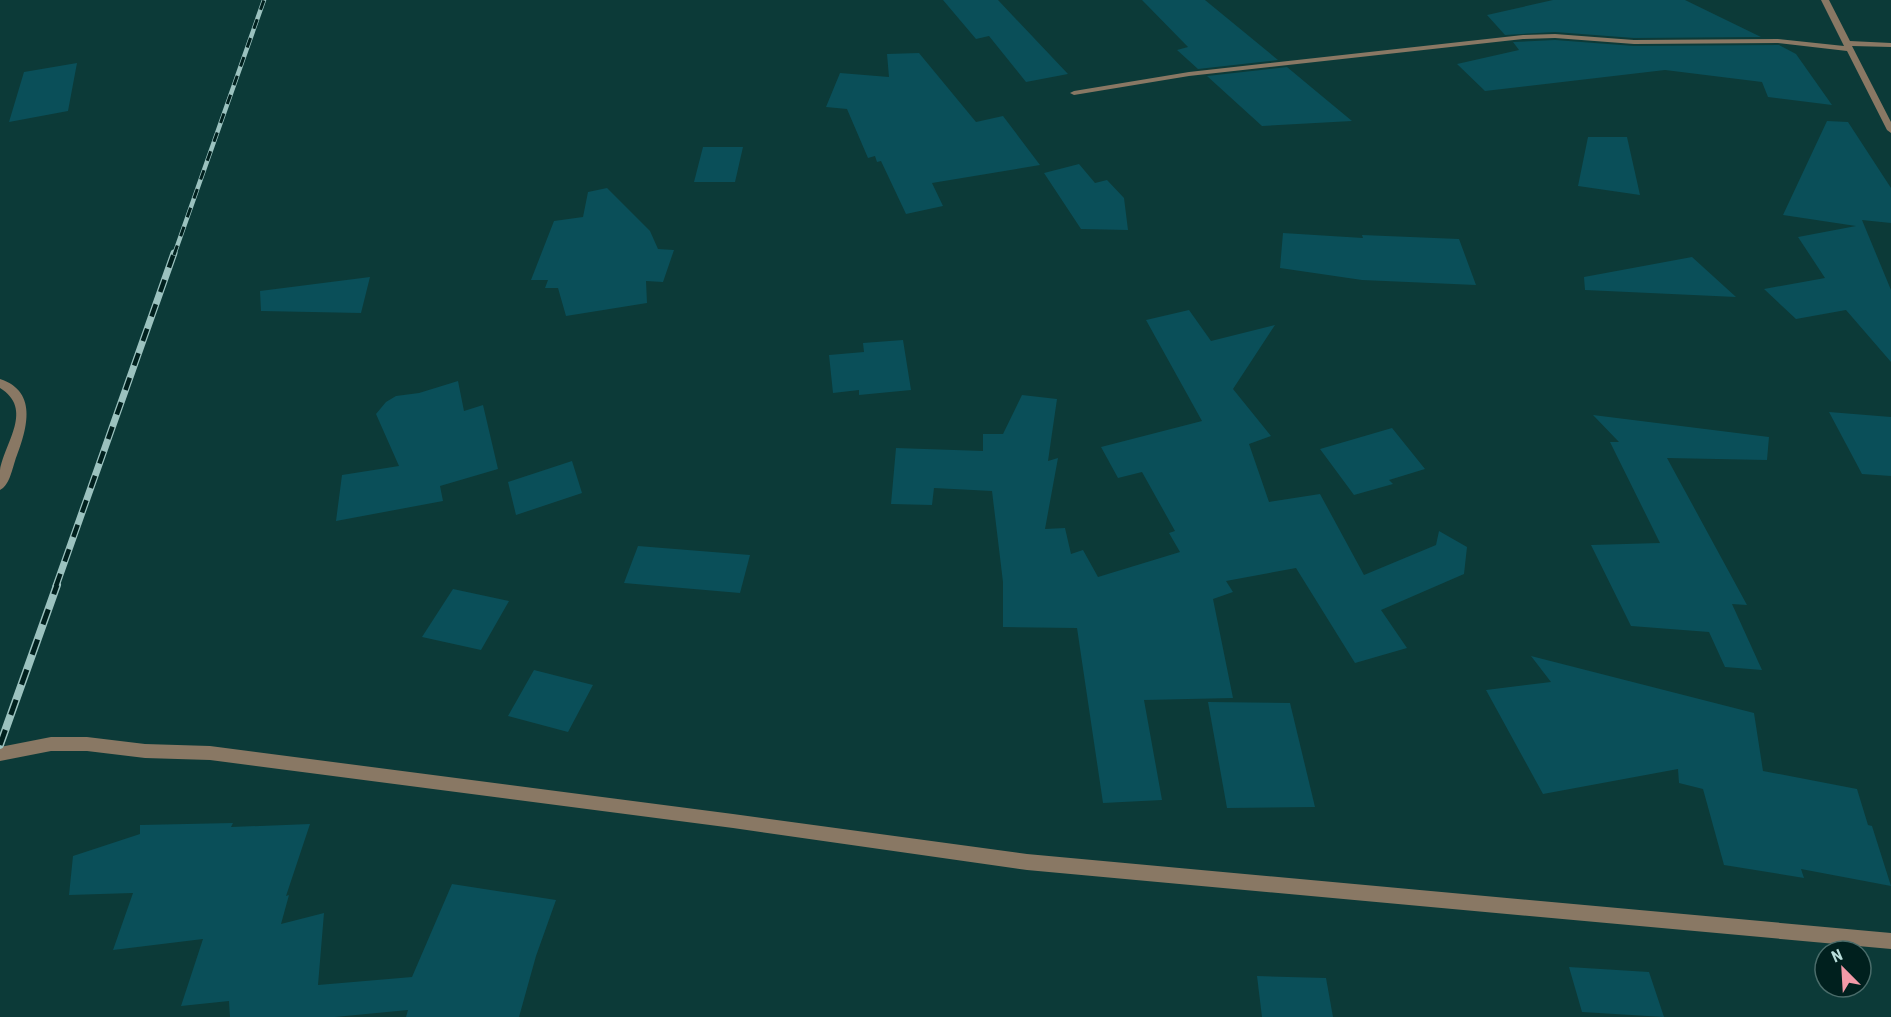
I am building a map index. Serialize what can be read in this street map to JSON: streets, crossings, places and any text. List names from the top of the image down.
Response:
{
  "north": "top left"
}
